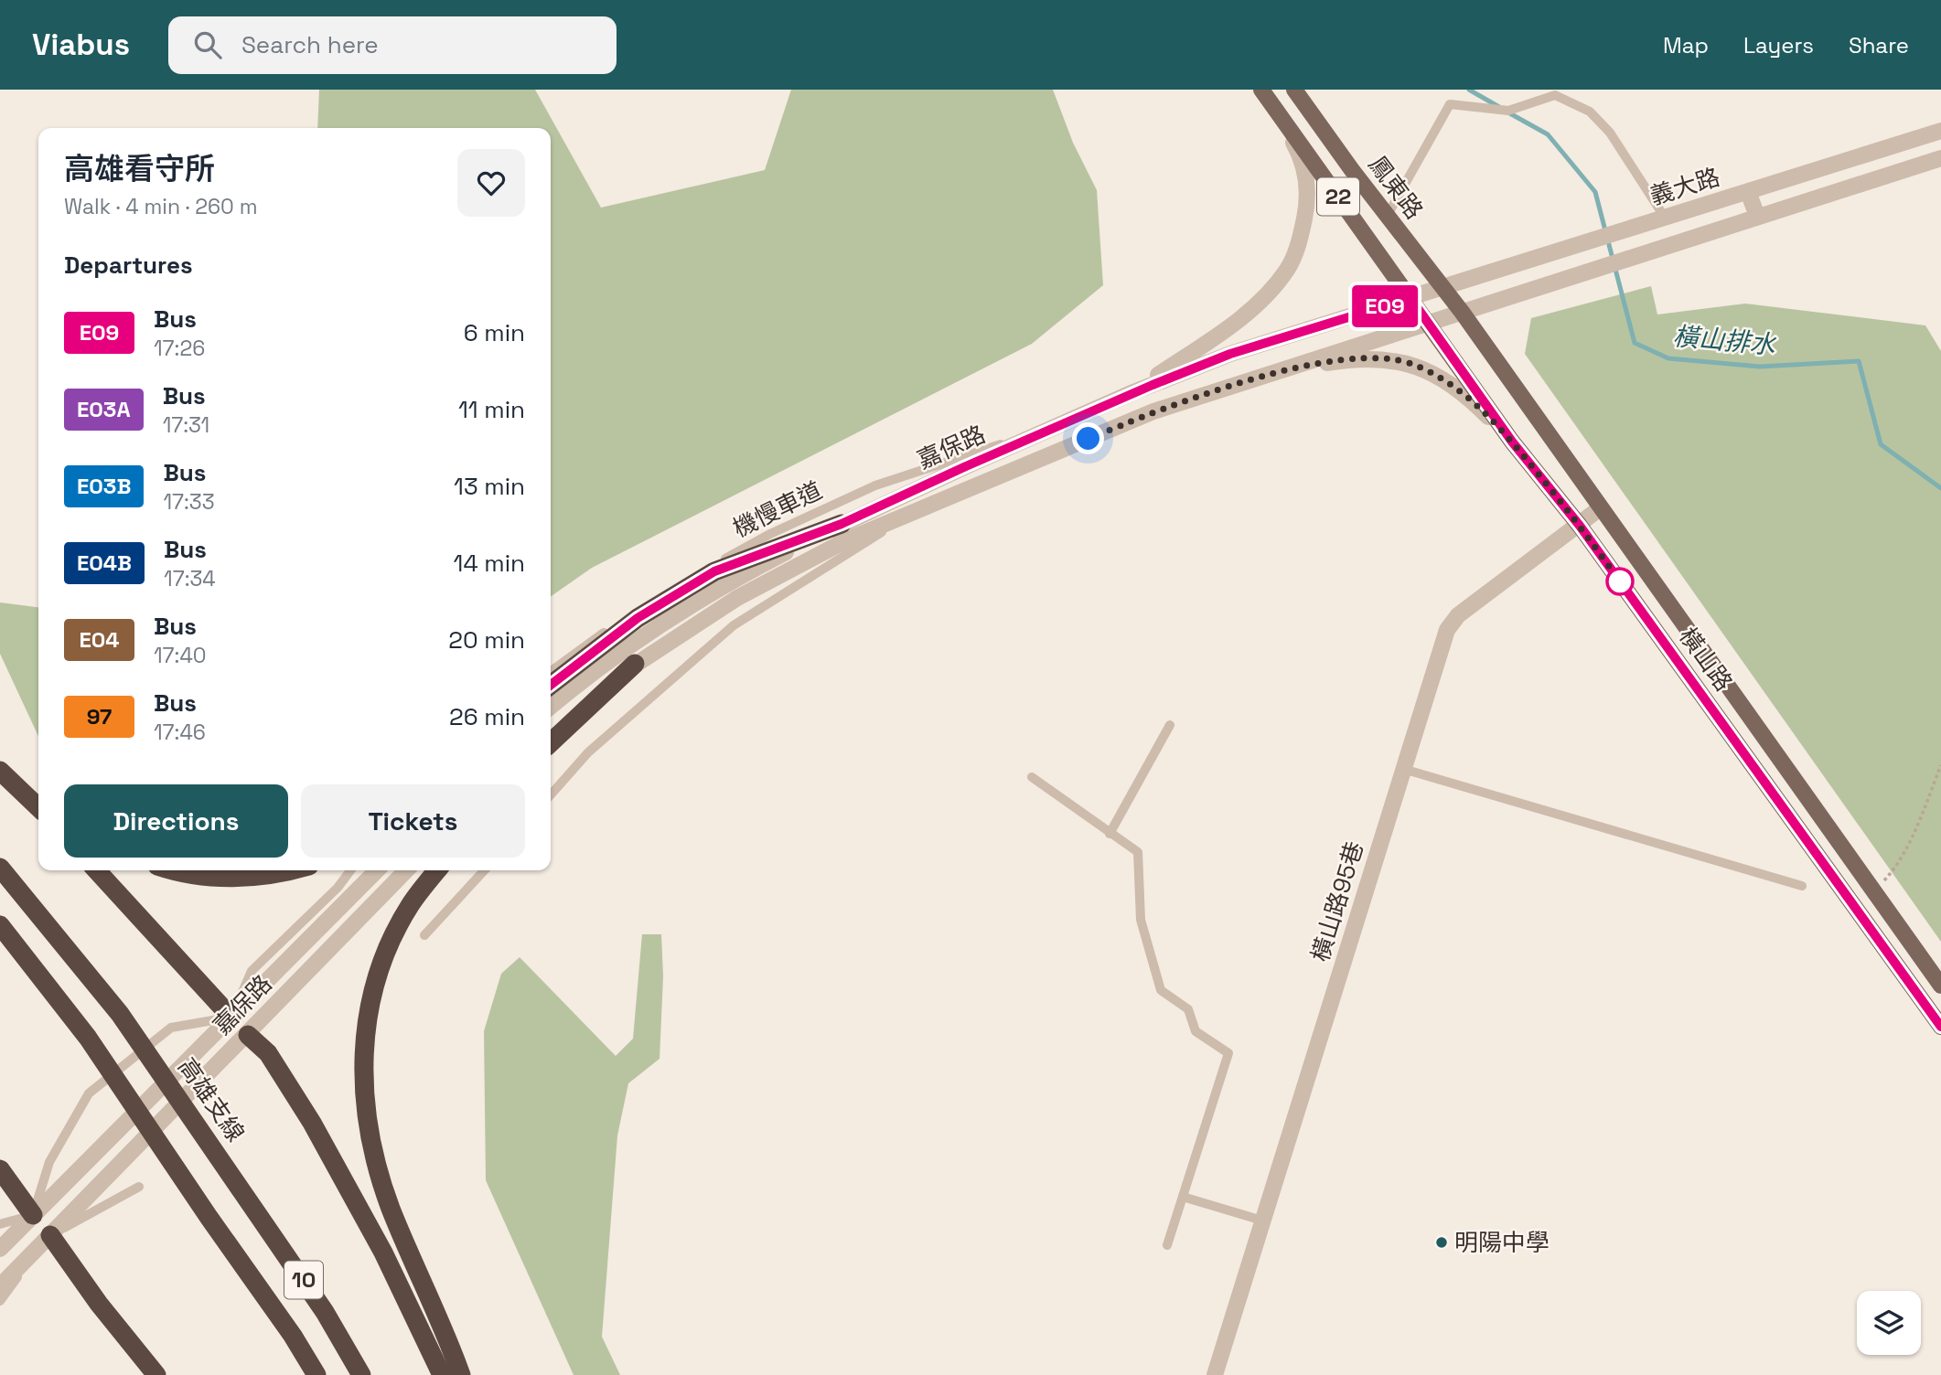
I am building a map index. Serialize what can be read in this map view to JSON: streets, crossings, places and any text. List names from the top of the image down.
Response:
{
  "streets": {
    "highway": ["高雄支線", "10"],
    "main road": ["鳳東路", "22", "橫山路"],
    "street": ["義大路", "嘉保路", "橫山路95巷"],
    "lane": ["機慢車道"]
  },
  "crossings": [
    ["義大路", "鳳東路"],
    ["義大路", "22"],
    ["義大路", "嘉保路"],
    ["義大路", "橫山路"],
    ["鳳東路", "橫山路"],
    ["22", "嘉保路"],
    ["22", "橫山路"],
    ["嘉保路", "機慢車道"],
    ["嘉保路", "橫山路"],
    ["橫山路", "橫山路95巷"]
  ],
  "water": ["橫山排水"],
  "places": ["明陽中學"],
  "lines": ["bus line E09"],
  "page": {
    "header": "Viabus",
    "search": "Search here",
    "nav": ["Map", "Layers", "Share"],
    "on_map": "E09",
    "heading": [
      ["高雄看守所", "Walk · 4 min · 260 m"],
      "Departures"
    ],
    "list": [
      {
        "mark": "E09",
        "name": "Bus",
        "note": "17:26",
        "value": "6 min"
      },
      {
        "mark": "E03A",
        "name": "Bus",
        "note": "17:31",
        "value": "11 min"
      },
      {
        "mark": "E03B",
        "name": "Bus",
        "note": "17:33",
        "value": "13 min"
      },
      {
        "mark": "E04B",
        "name": "Bus",
        "note": "17:34",
        "value": "14 min"
      },
      {
        "mark": "E04",
        "name": "Bus",
        "note": "17:40",
        "value": "20 min"
      },
      {
        "mark": "97",
        "name": "Bus",
        "note": "17:46",
        "value": "26 min"
      }
    ],
    "buttons": ["Directions", "Tickets"]
  }
}
